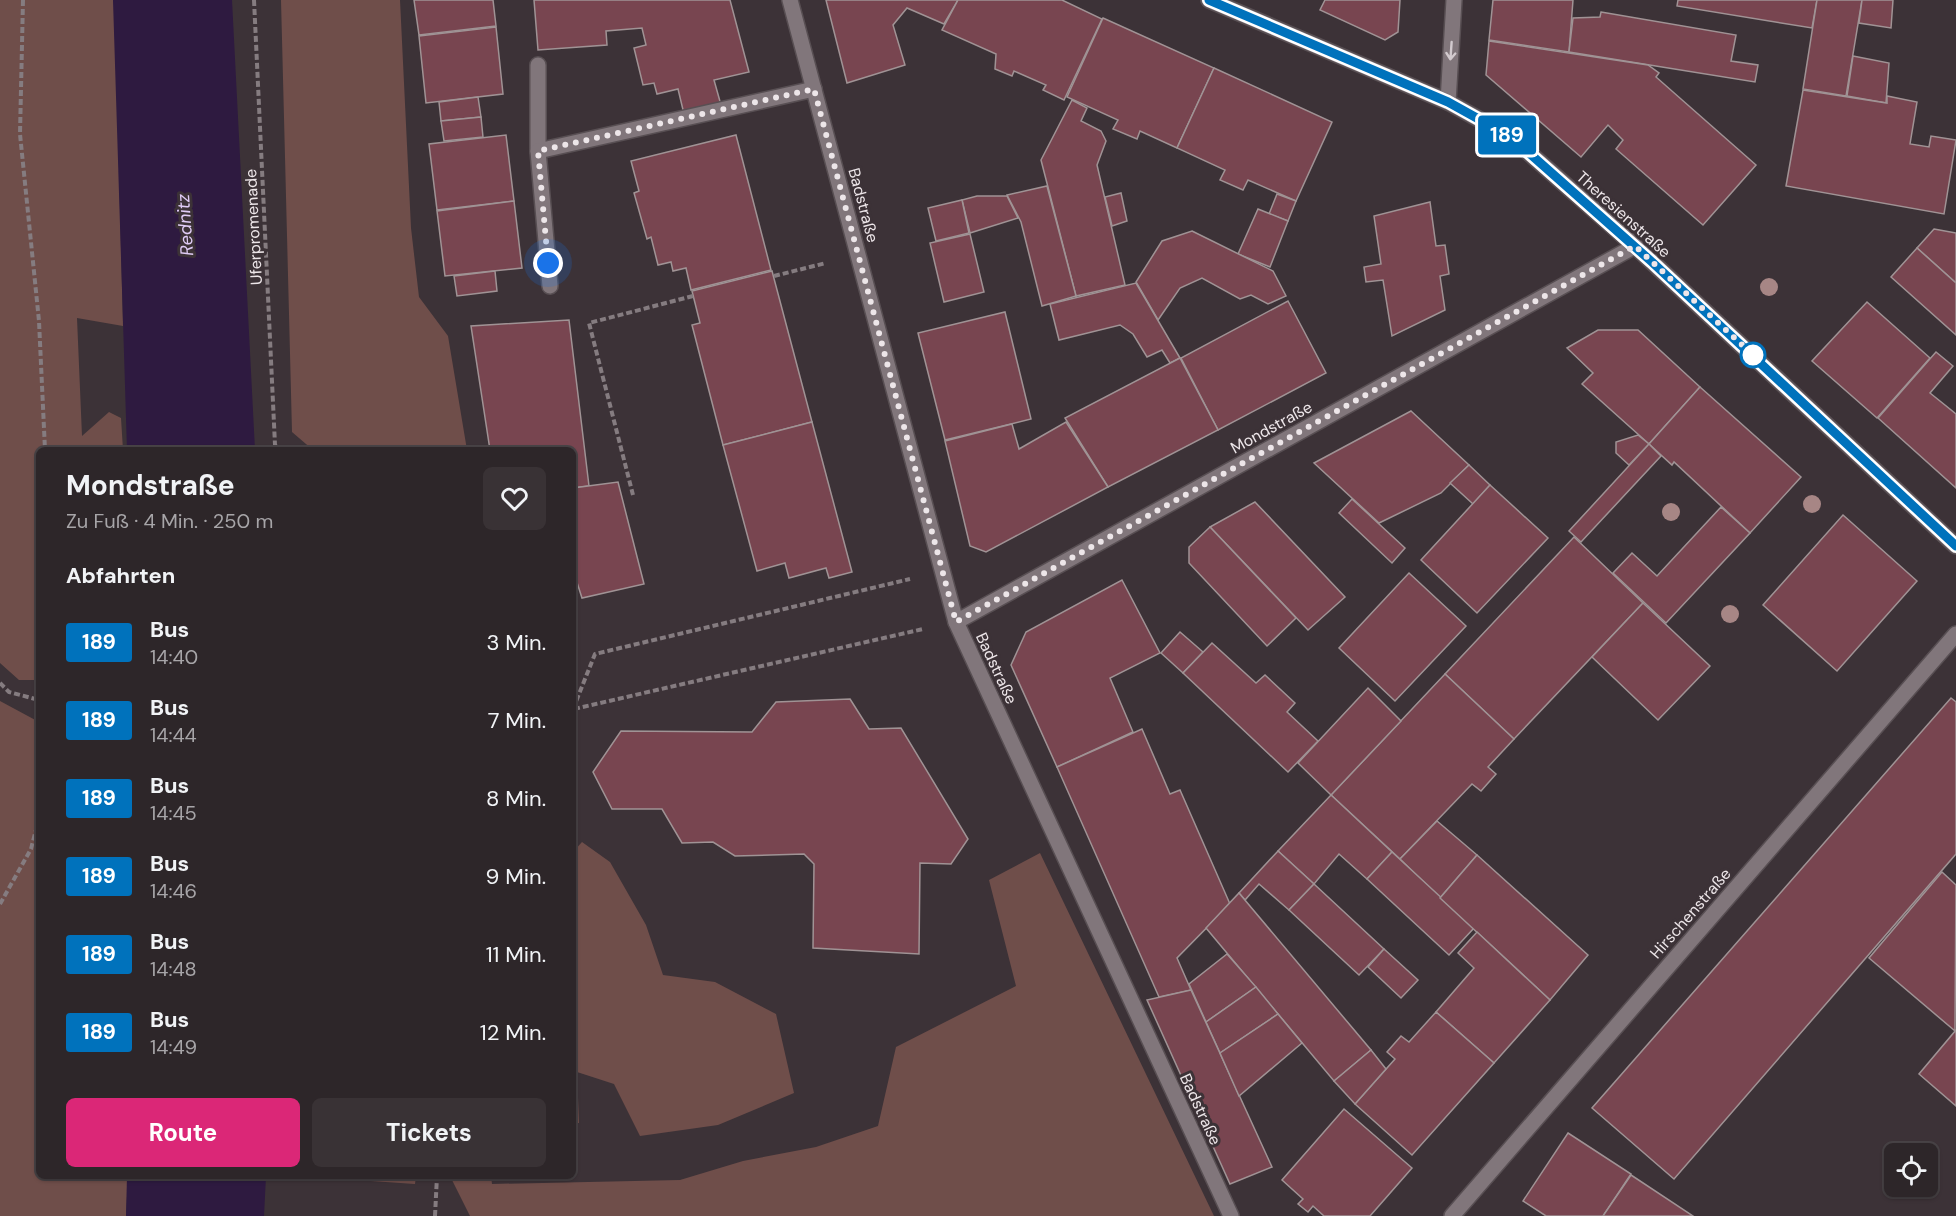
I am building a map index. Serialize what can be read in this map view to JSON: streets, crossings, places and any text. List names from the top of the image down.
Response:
{
  "streets": {
    "street": [
      "Badstraße",
      "Theresienstraße",
      "Mondstraße",
      "Hirschenstraße"
    ],
    "path": ["Uferpromenade"]
  },
  "crossings": [
    ["Badstraße", "Mondstraße"],
    ["Theresienstraße", "Mondstraße"]
  ],
  "water": ["Rednitz"],
  "lines": ["bus line 189"],
  "page": {
    "on_map": "189",
    "heading": [
      ["Mondstraße", "Zu Fuß · 4 Min. · 250 m"],
      "Abfahrten"
    ],
    "list": [
      {
        "mark": "189",
        "name": "Bus",
        "note": "14:40",
        "value": "3 Min."
      },
      {
        "mark": "189",
        "name": "Bus",
        "note": "14:44",
        "value": "7 Min."
      },
      {
        "mark": "189",
        "name": "Bus",
        "note": "14:45",
        "value": "8 Min."
      },
      {
        "mark": "189",
        "name": "Bus",
        "note": "14:46",
        "value": "9 Min."
      },
      {
        "mark": "189",
        "name": "Bus",
        "note": "14:48",
        "value": "11 Min."
      },
      {
        "mark": "189",
        "name": "Bus",
        "note": "14:49",
        "value": "12 Min."
      }
    ],
    "buttons": ["Route", "Tickets"]
  }
}
